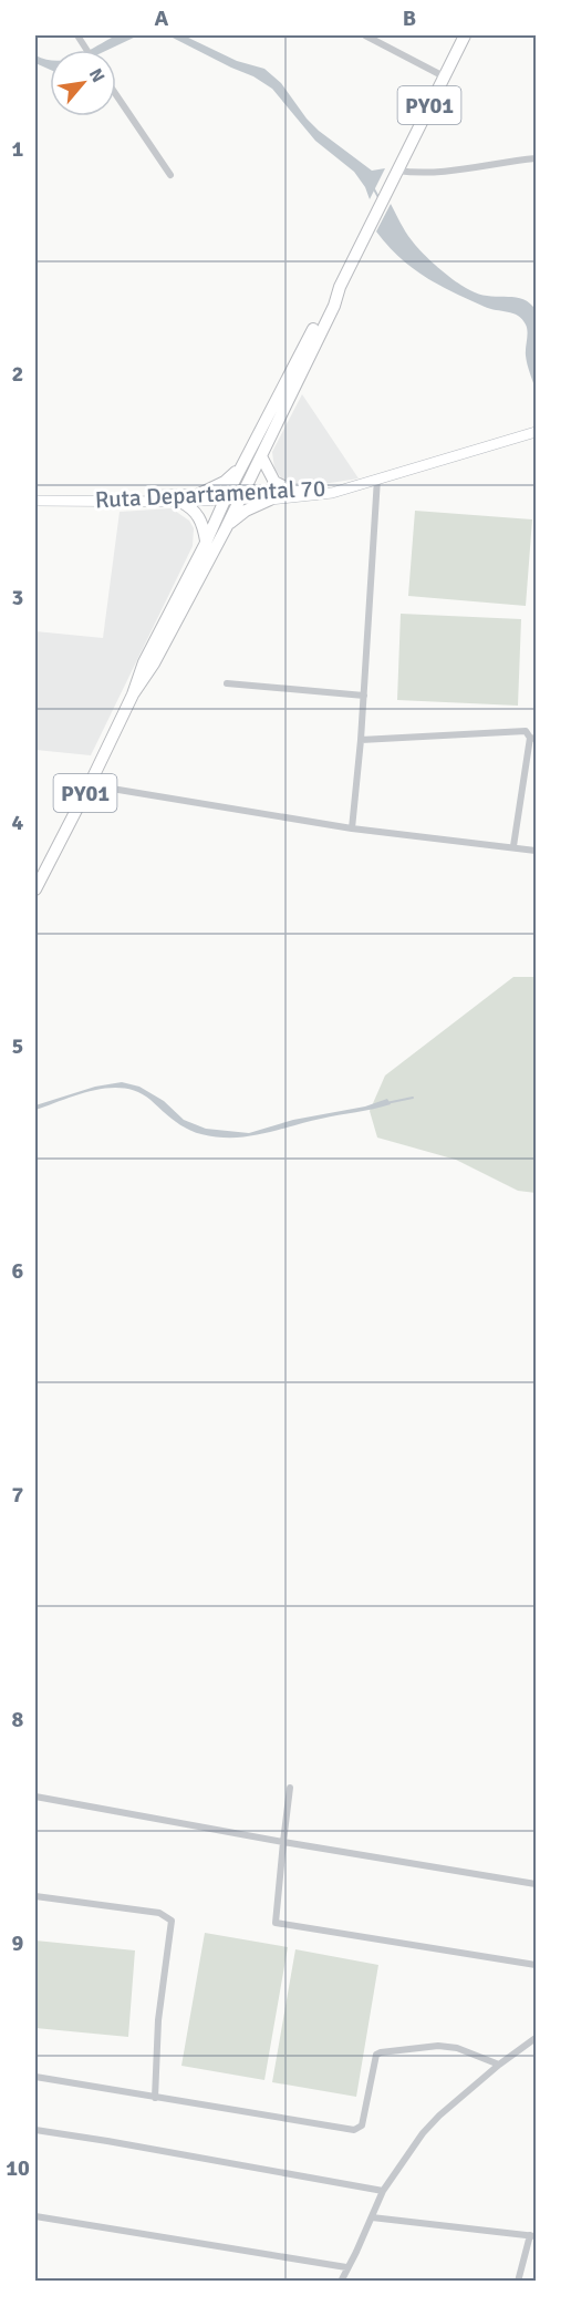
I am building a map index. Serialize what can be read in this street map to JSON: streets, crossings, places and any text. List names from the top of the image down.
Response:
{
  "streets": {
    "highway": ["PY01"],
    "main road": ["Ruta Departamental 70"]
  },
  "crossings": [
    ["PY01", "Ruta Departamental 70"]
  ],
  "north": "top right",
  "grid": {
    "columns": ["A", "B"],
    "rows": [
      "1",
      "2",
      "3",
      "4",
      "5",
      "6",
      "7",
      "8",
      "9",
      "10"
    ]
  }
}
